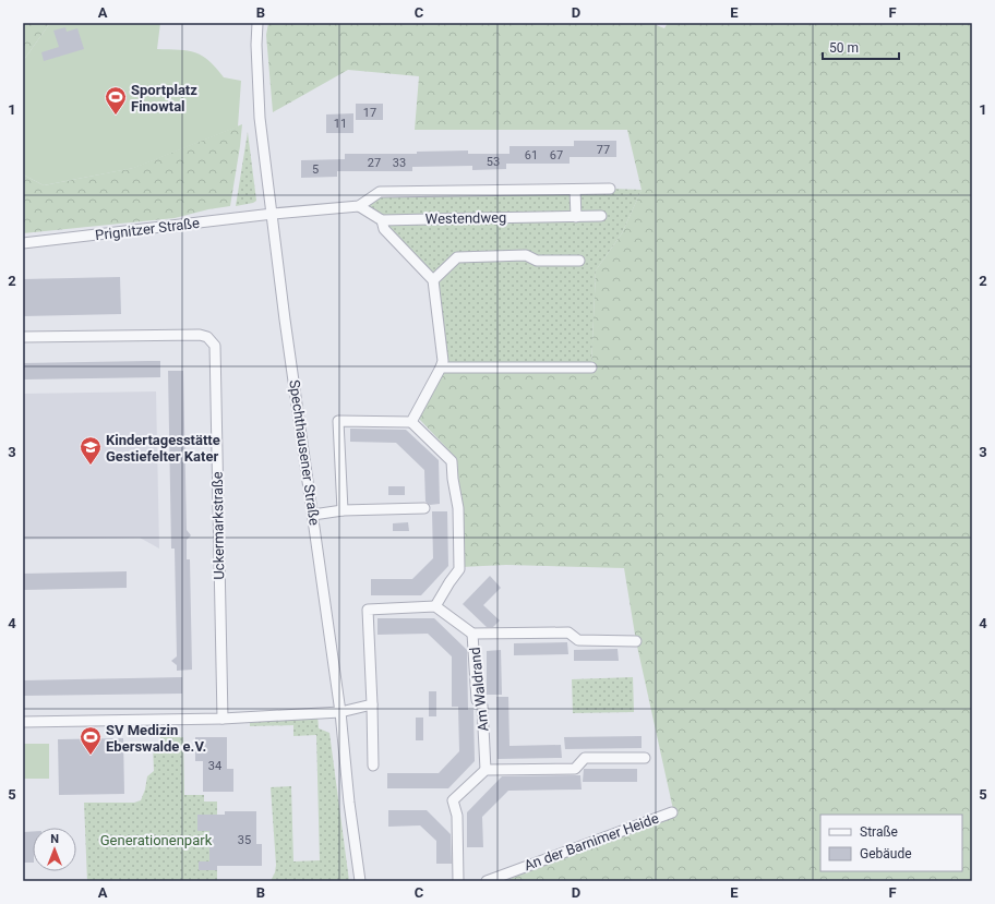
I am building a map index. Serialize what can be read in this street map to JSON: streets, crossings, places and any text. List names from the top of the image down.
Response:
{
  "streets": {
    "street": [
      "Westendweg",
      "Prignitzer Straße",
      "Spechthausener Straße",
      "Uckermarkstraße",
      "Am Waldrand",
      "An der Barnimer Heide"
    ]
  },
  "crossings": [
    ["Westendweg", "Prignitzer Straße"],
    ["Westendweg", "Spechthausener Straße"],
    ["Prignitzer Straße", "Spechthausener Straße"]
  ],
  "parks": ["Generationenpark"],
  "places": {
    "sports": ["Sportplatz Finowtal", "SV Medizin Eberswalde e.V."],
    "school or university": ["Kindertagesstätte Gestiefelter Kater"]
  },
  "house_numbers": [
    "17",
    "11",
    "77",
    "61",
    "67",
    "53",
    "27",
    "33",
    "5",
    "34",
    "35"
  ],
  "legend": ["Straße", "Gebäude"],
  "scale_bar": "50 m",
  "north": "top",
  "grid": {
    "columns": [
      "A",
      "B",
      "C",
      "D",
      "E",
      "F"
    ],
    "rows": [
      "1",
      "2",
      "3",
      "4",
      "5"
    ]
  }
}
